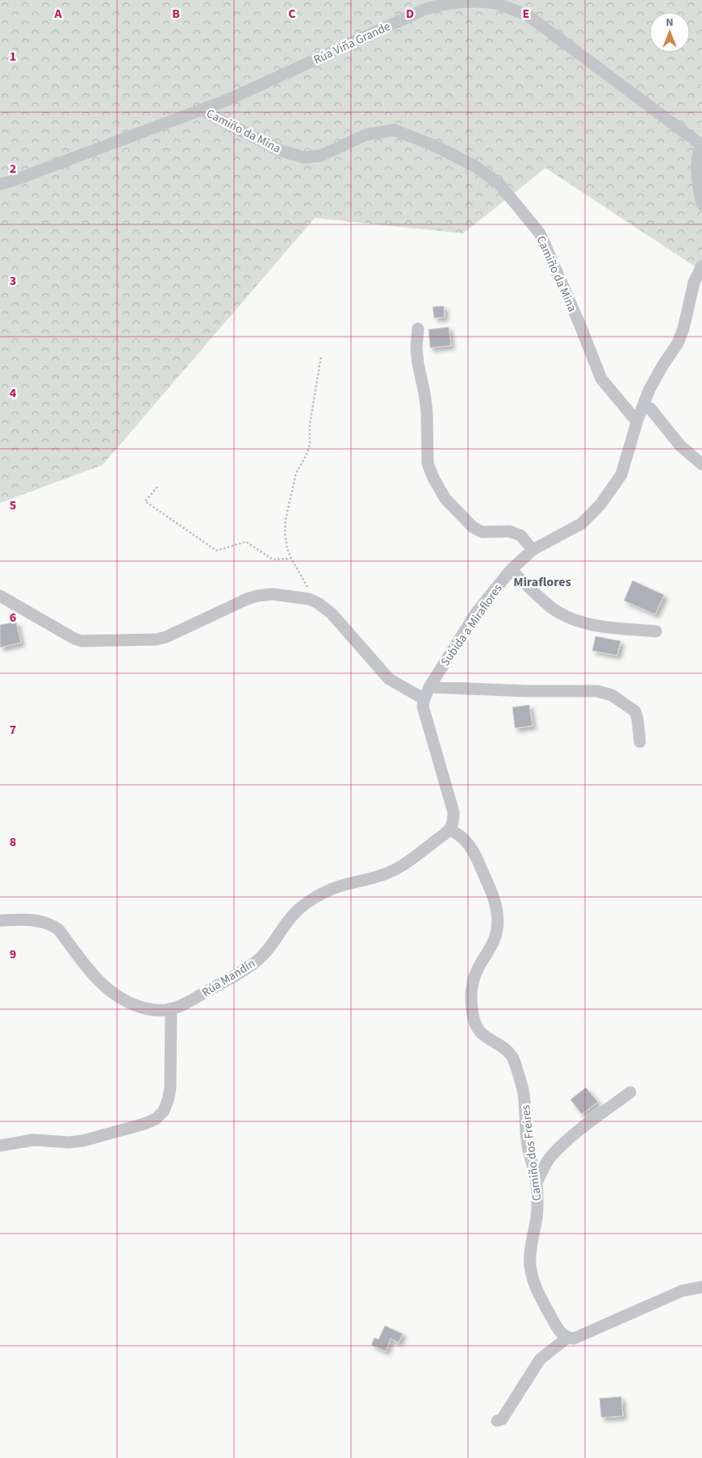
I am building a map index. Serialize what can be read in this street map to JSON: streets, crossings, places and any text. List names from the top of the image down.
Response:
{
  "streets": {
    "street": [
      "Rúa Viña Grande",
      "Camiño da Mina",
      "Subida a Miraflores",
      "Rúa Mandín",
      "Camiño dos Freires"
    ]
  },
  "crossings": [
    ["Rúa Viña Grande", "Camiño da Mina"],
    ["Camiño da Mina", "Subida a Miraflores"],
    ["Subida a Miraflores", "Rúa Mandín"],
    ["Subida a Miraflores", "Camiño dos Freires"],
    ["Rúa Mandín", "Camiño dos Freires"]
  ],
  "districts": ["Miraflores"],
  "north": "top",
  "grid": {
    "columns": [
      "A",
      "B",
      "C",
      "D",
      "E"
    ],
    "rows": [
      "1",
      "2",
      "3",
      "4",
      "5",
      "6",
      "7",
      "8",
      "9"
    ]
  }
}
